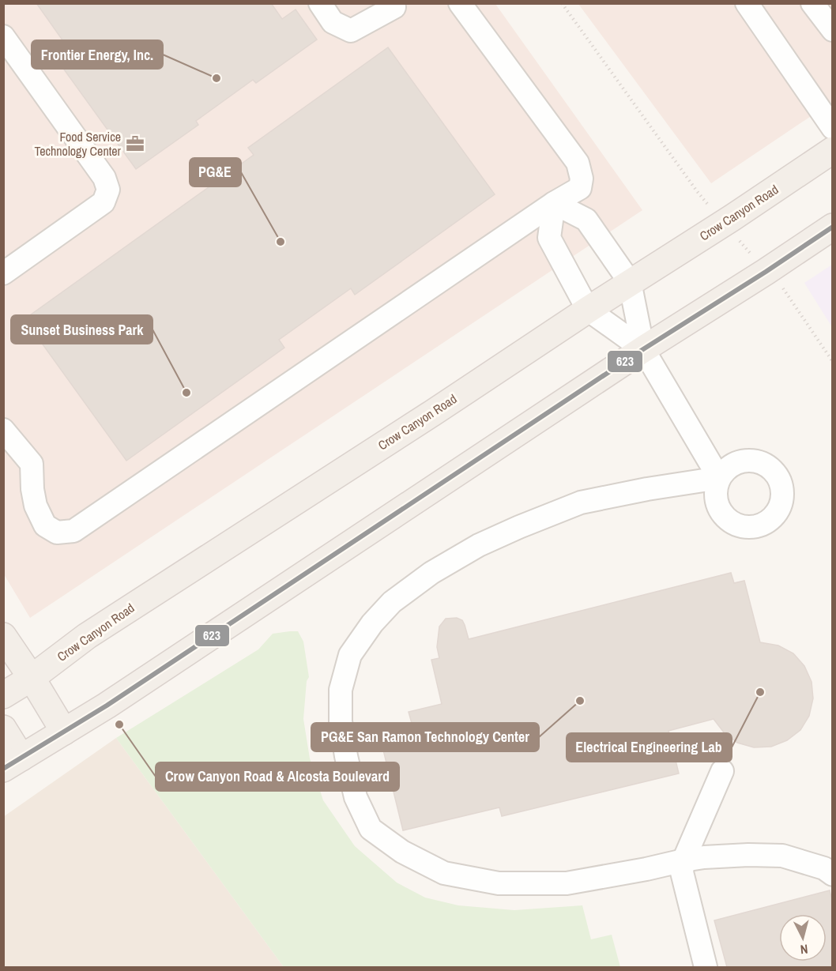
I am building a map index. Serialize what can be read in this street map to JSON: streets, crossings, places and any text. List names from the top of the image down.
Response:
{
  "streets": {
    "main road": ["Crow Canyon Road"]
  },
  "places": {
    "other": [
      "Frontier Energy, Inc.",
      "PG&E",
      "Sunset Business Park",
      "Electrical Engineering Lab",
      "PG&E San Ramon Technology Center",
      "Crow Canyon Road & Alcosta Boulevard"
    ],
    "office": ["Food Service Technology Center"]
  },
  "lines": ["transit line 623"],
  "north": "bottom"
}
